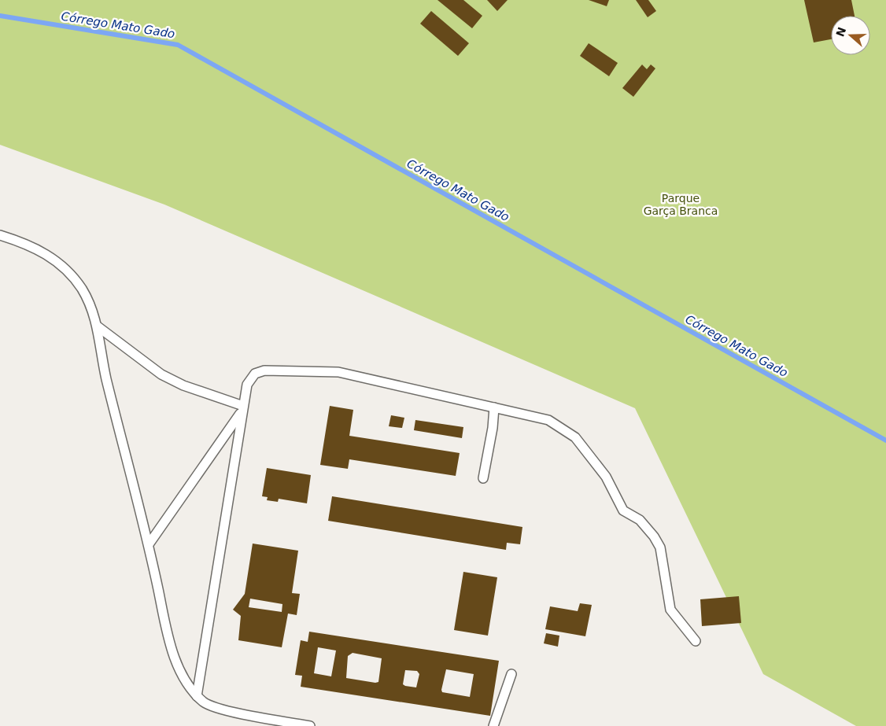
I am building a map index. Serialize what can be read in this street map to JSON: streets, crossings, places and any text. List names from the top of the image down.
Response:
{
  "water": ["Córrego Mato Gado"],
  "parks": ["Parque Garça Branca"],
  "north": "left"
}
